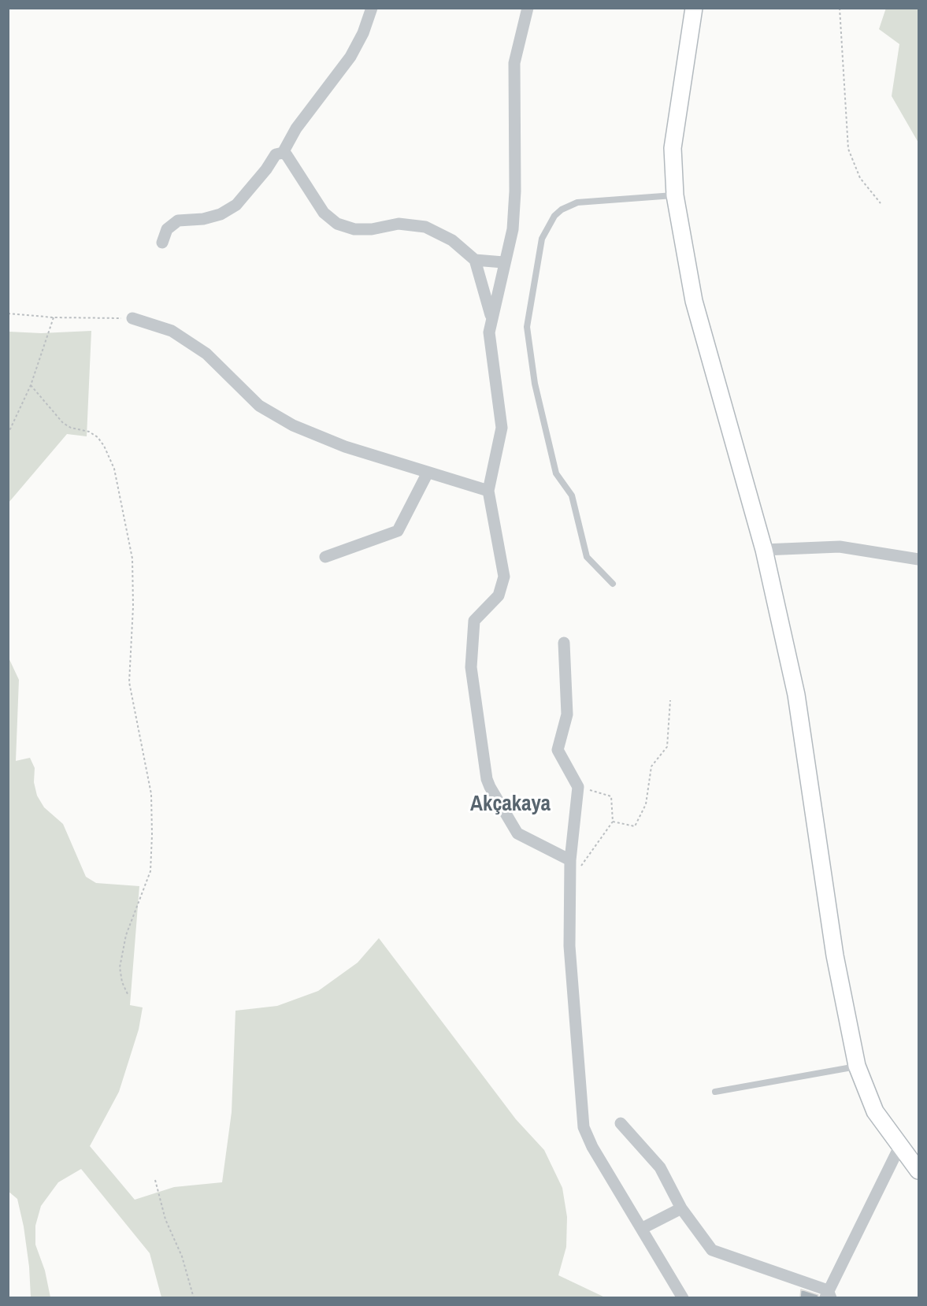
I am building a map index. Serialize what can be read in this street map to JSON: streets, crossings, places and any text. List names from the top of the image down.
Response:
{
  "districts": ["Akçakaya"]
}
